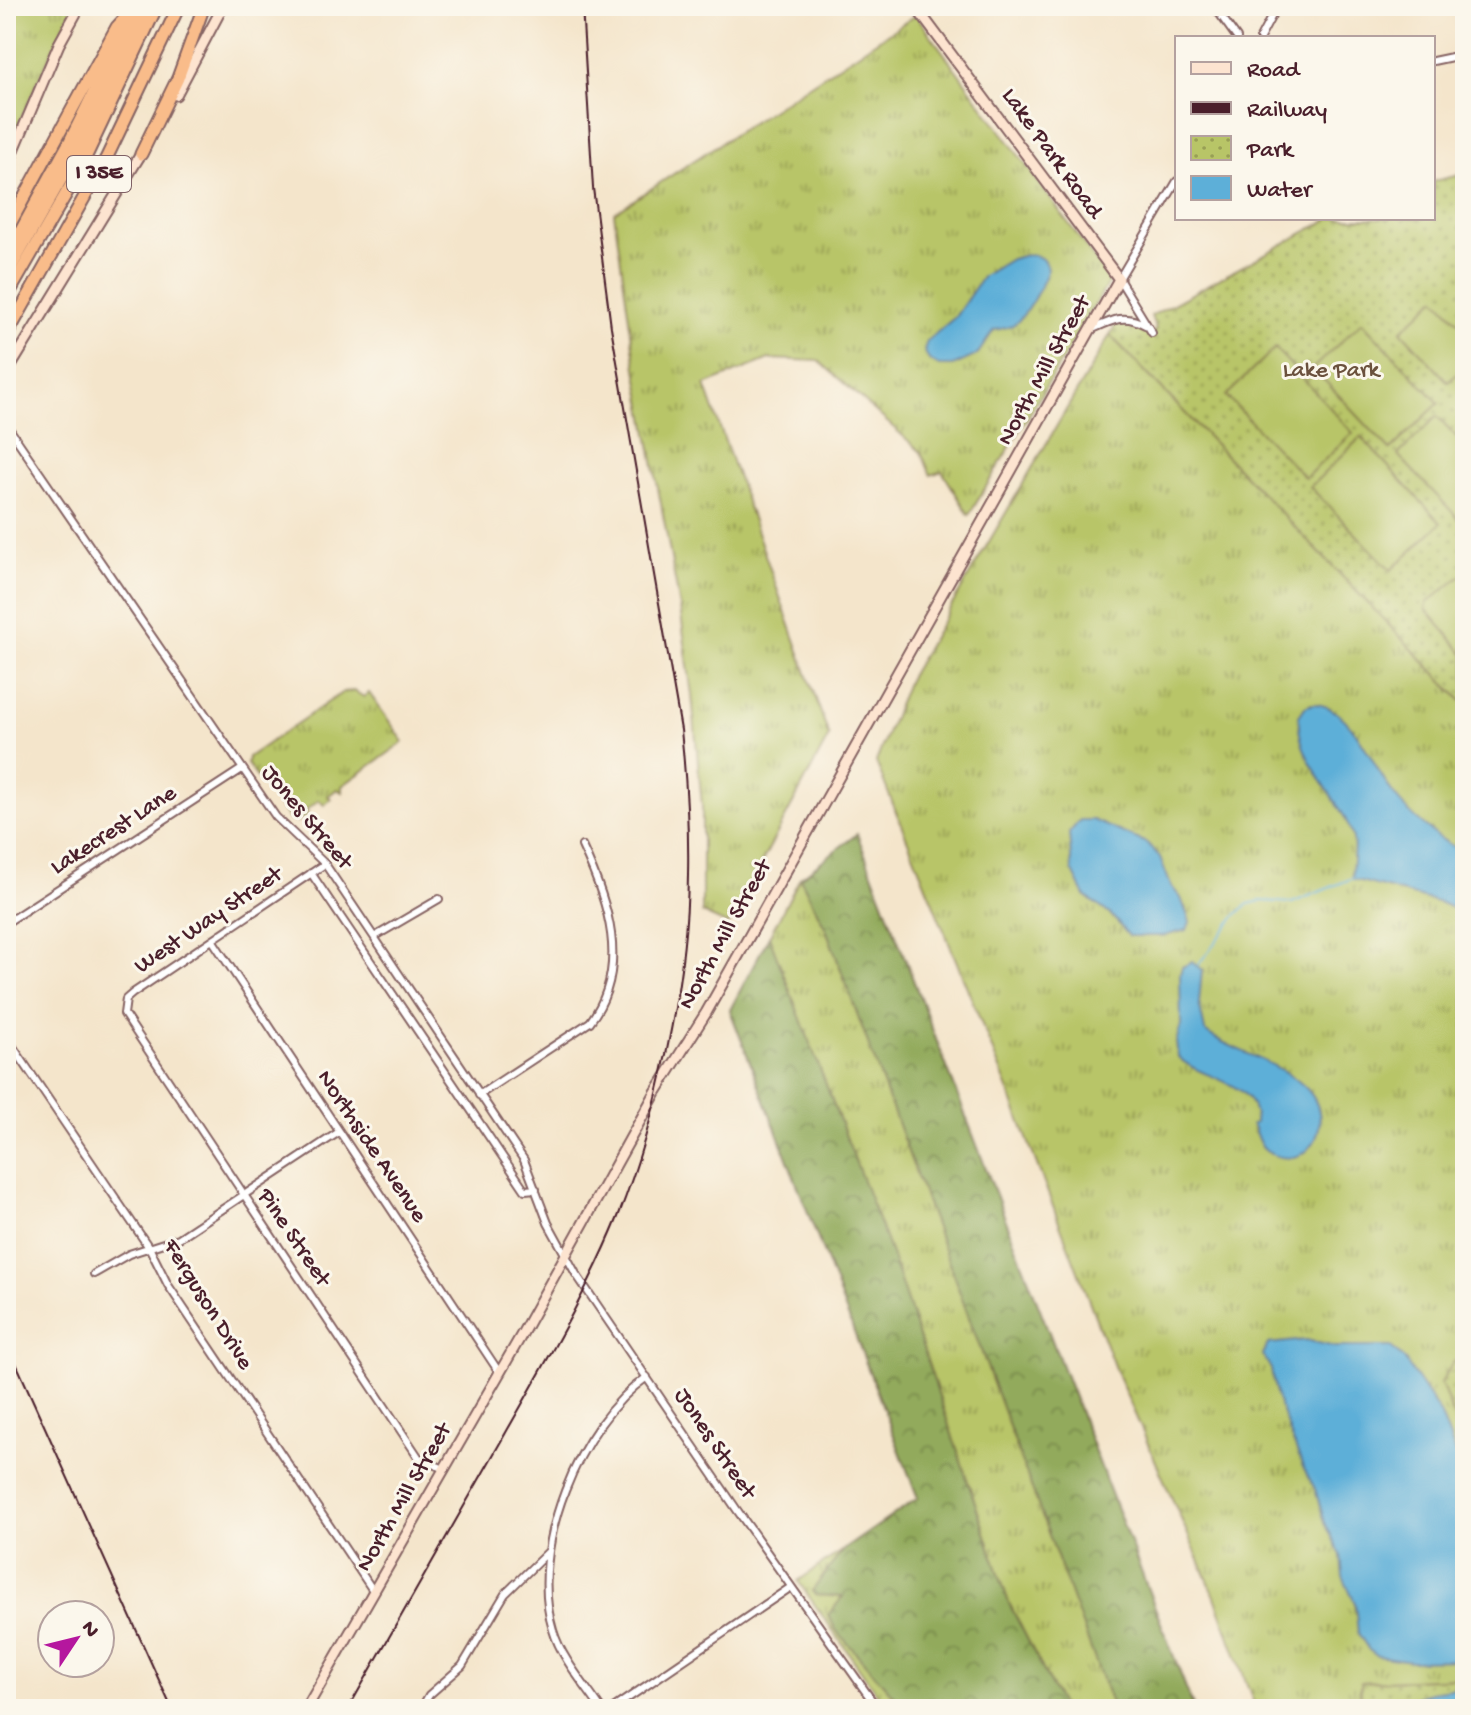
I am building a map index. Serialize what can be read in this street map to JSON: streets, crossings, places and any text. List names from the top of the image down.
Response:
{
  "streets": {
    "highway": ["I 35E"],
    "main road": ["Lake Park Road", "North Mill Street"],
    "street": [
      "Jones Street",
      "Lakecrest Lane",
      "West Way Street",
      "Northside Avenue",
      "Pine Street",
      "Ferguson Drive"
    ]
  },
  "crossings": [
    ["Lake Park Road", "North Mill Street"],
    ["North Mill Street", "Jones Street"],
    ["North Mill Street", "Northside Avenue"],
    ["North Mill Street", "Pine Street"],
    ["North Mill Street", "Ferguson Drive"],
    ["Jones Street", "Lakecrest Lane"],
    ["Jones Street", "West Way Street"],
    ["West Way Street", "Northside Avenue"],
    ["West Way Street", "Pine Street"]
  ],
  "parks": ["Lake Park"],
  "legend": [
    "Road",
    "Railway",
    "Park",
    "Water"
  ],
  "north": "top right"
}
